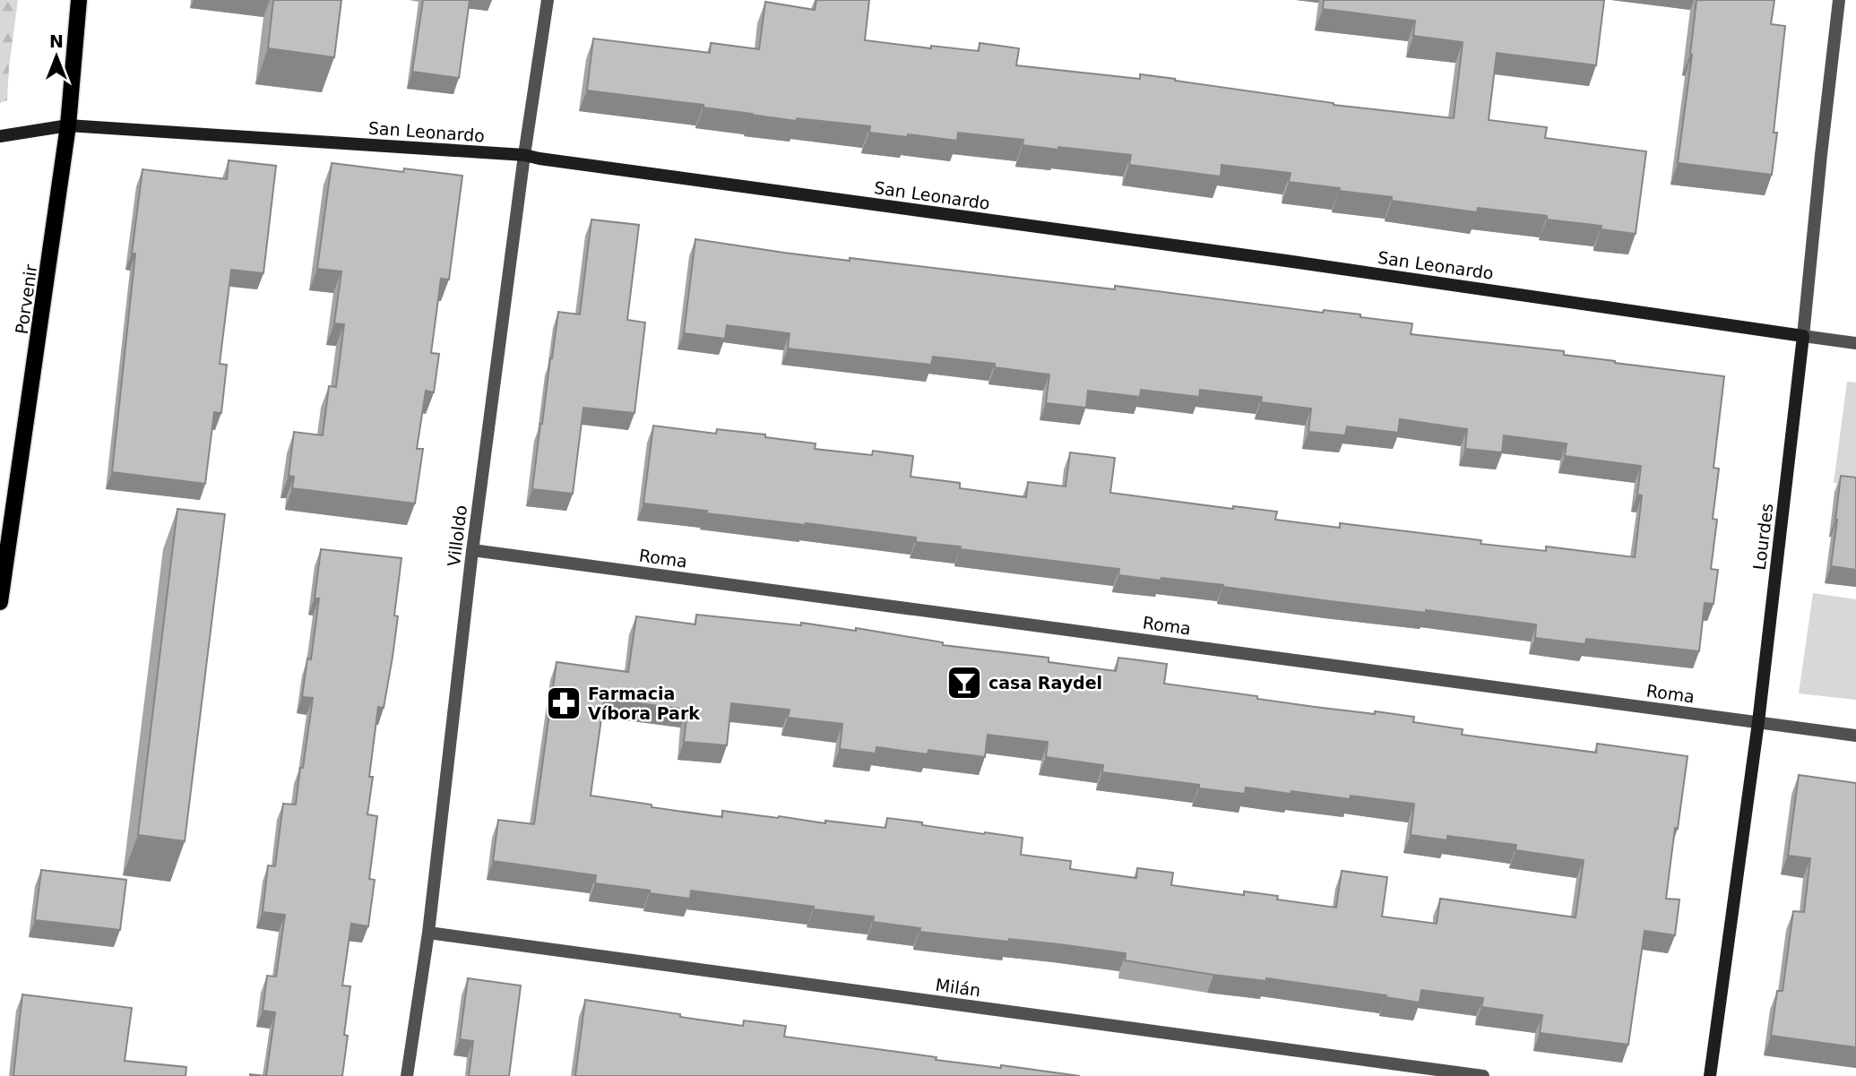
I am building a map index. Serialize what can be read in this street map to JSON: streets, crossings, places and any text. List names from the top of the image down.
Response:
{
  "streets": {
    "main road": ["Porvenir"],
    "street": [
      "San Leonardo",
      "Villoldo",
      "Lourdes",
      "Roma",
      "Milán"
    ]
  },
  "crossings": [
    ["San Leonardo", "Porvenir"],
    ["San Leonardo", "Villoldo"],
    ["San Leonardo", "Lourdes"],
    ["Villoldo", "Roma"],
    ["Villoldo", "Milán"],
    ["Lourdes", "Roma"]
  ],
  "places": {
    "bar": ["casa Raydel"],
    "pharmacy": ["Farmacia Víbora Park"]
  },
  "north": "top"
}
